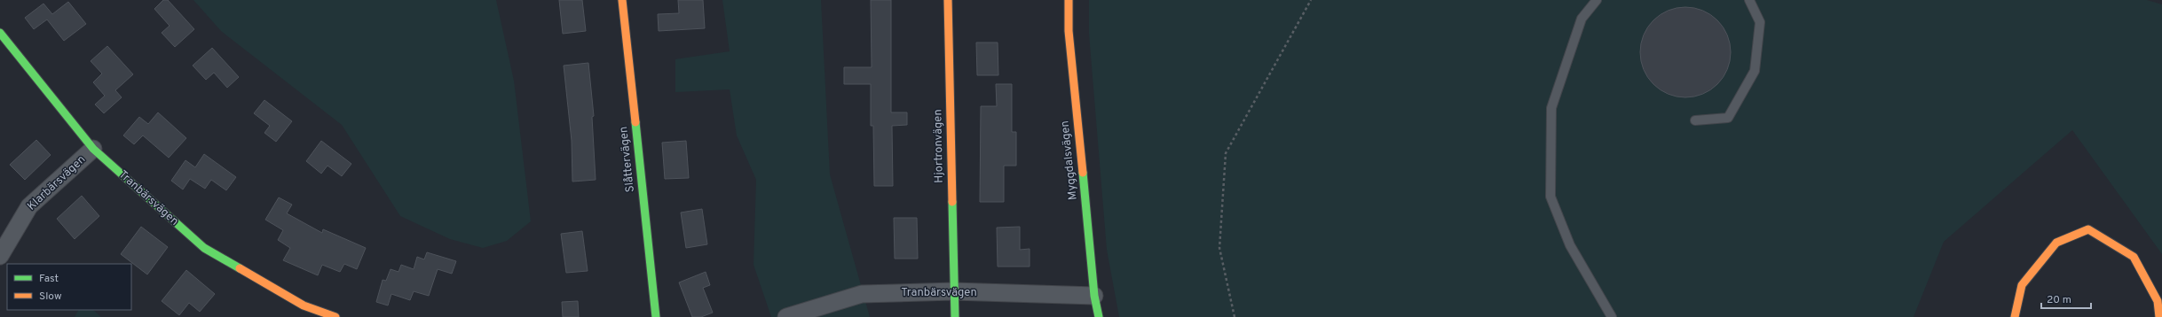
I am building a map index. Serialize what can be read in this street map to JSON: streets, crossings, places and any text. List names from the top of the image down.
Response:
{
  "streets": {
    "street": [
      "Hjortronvägen",
      "Slåttervägen",
      "Myggdalsvägen",
      "Klarbärsvägen",
      "Tranbärsvägen"
    ]
  },
  "crossings": [
    ["Hjortronvägen", "Tranbärsvägen"],
    ["Myggdalsvägen", "Tranbärsvägen"],
    ["Klarbärsvägen", "Tranbärsvägen"]
  ],
  "legend": ["Fast", "Slow"],
  "scale_bar": "20 m"
}
